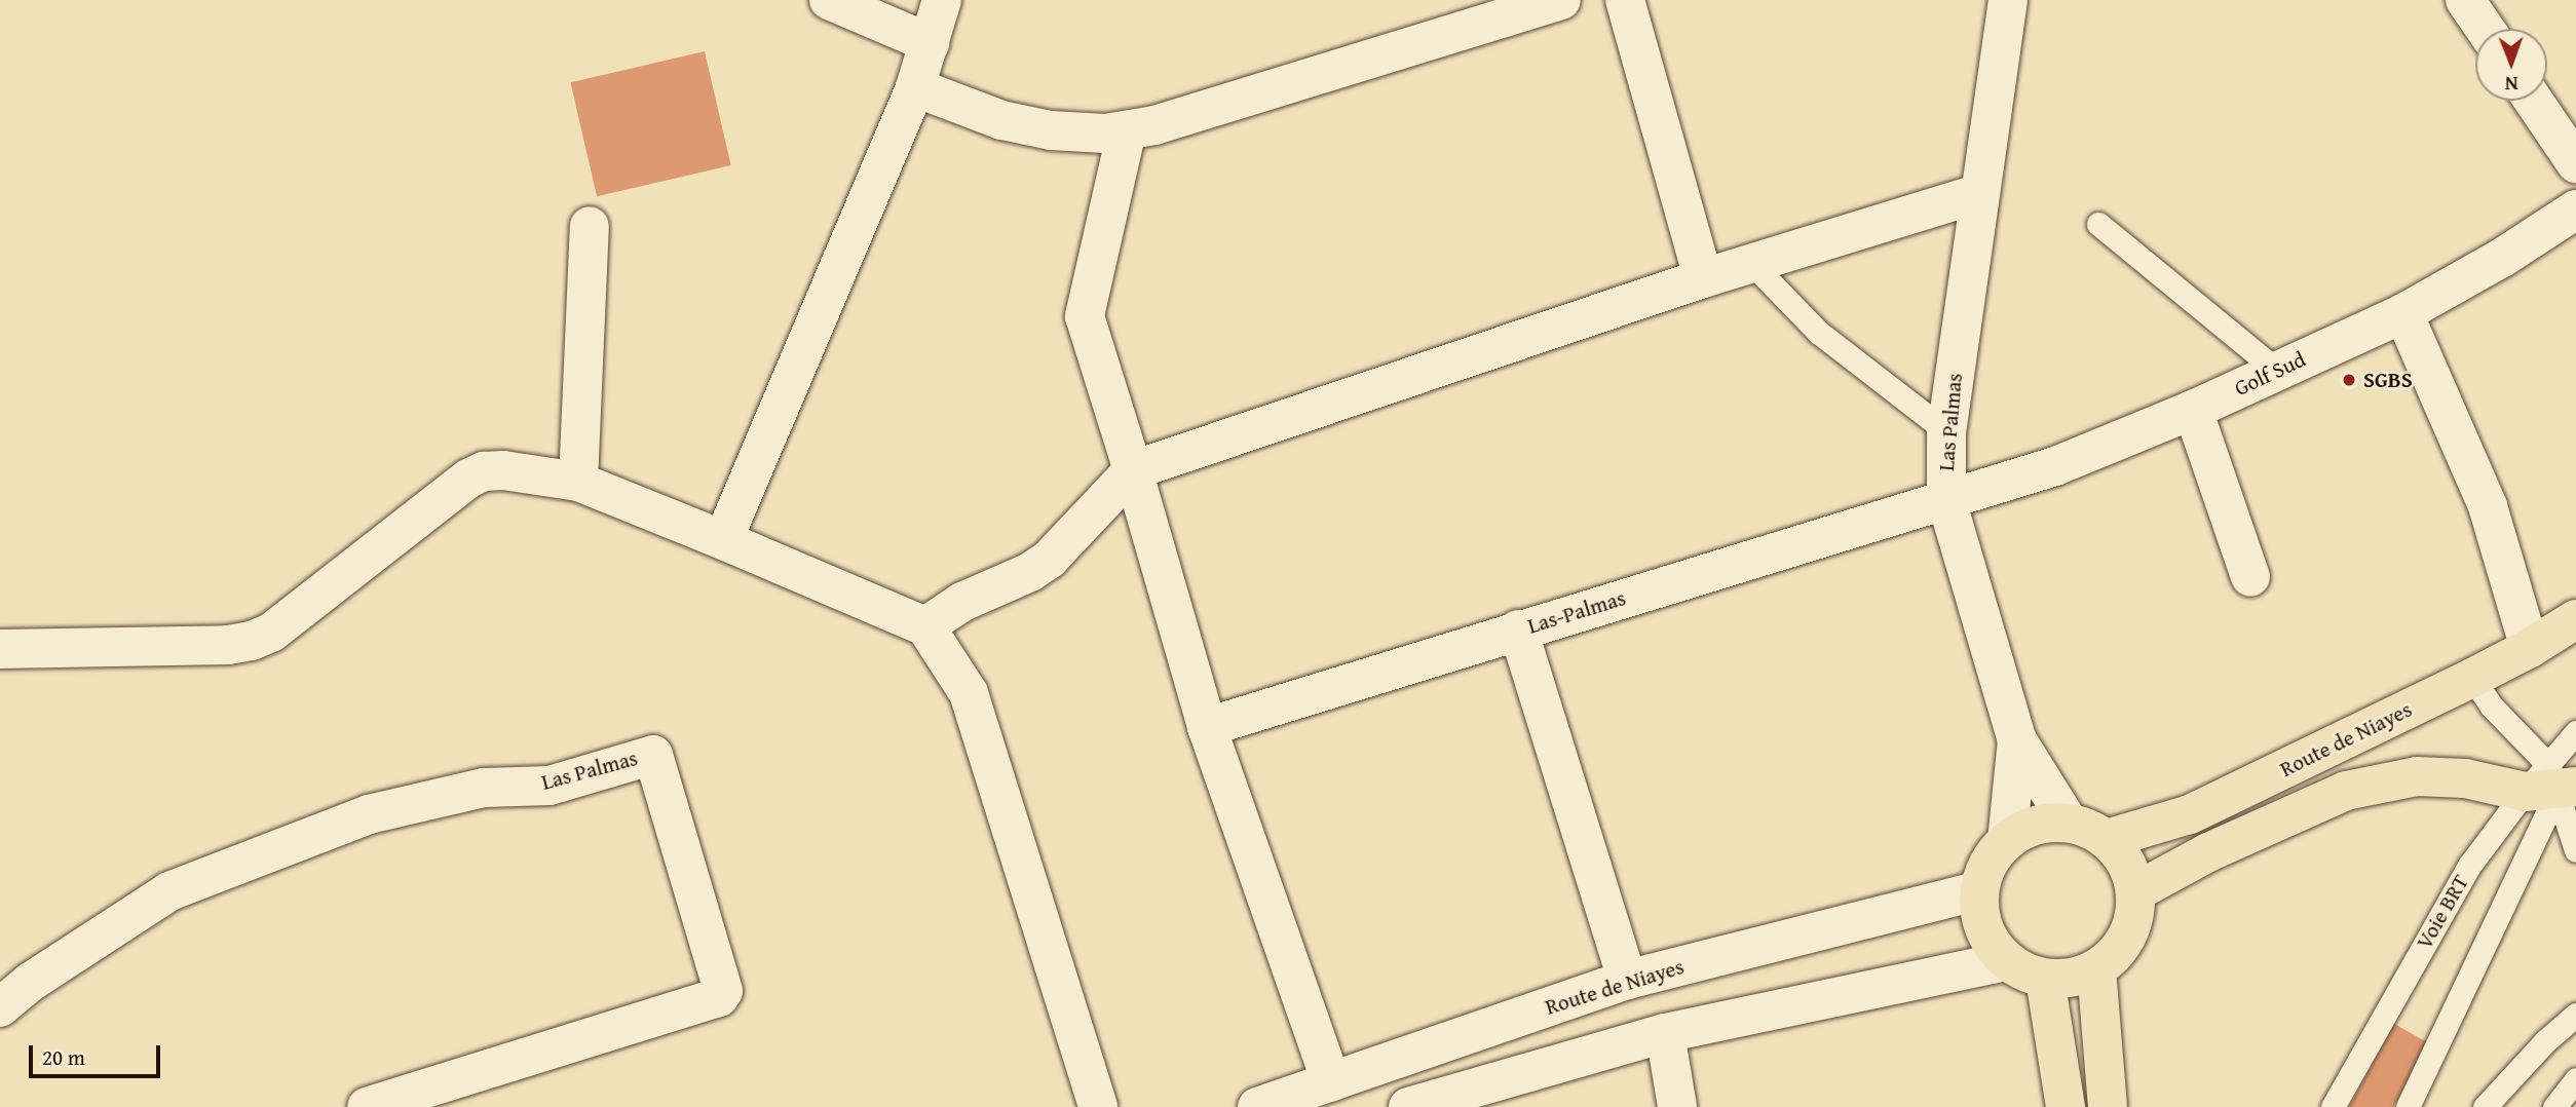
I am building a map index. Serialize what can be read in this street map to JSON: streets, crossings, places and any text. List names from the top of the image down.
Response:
{
  "streets": {
    "main road": ["Route de Niayes"],
    "street": ["Golf Sud", "Las Palmas", "Las-Palmas"],
    "lane": ["Voie BRT"]
  },
  "crossings": [
    ["Golf Sud", "Las Palmas"],
    ["Golf Sud", "Las-Palmas"],
    ["Las Palmas", "Las-Palmas"],
    ["Las Palmas", "Route de Niayes"],
    ["Route de Niayes", "Voie BRT"]
  ],
  "places": ["SGBS"],
  "scale_bar": "20 m",
  "north": "bottom"
}
